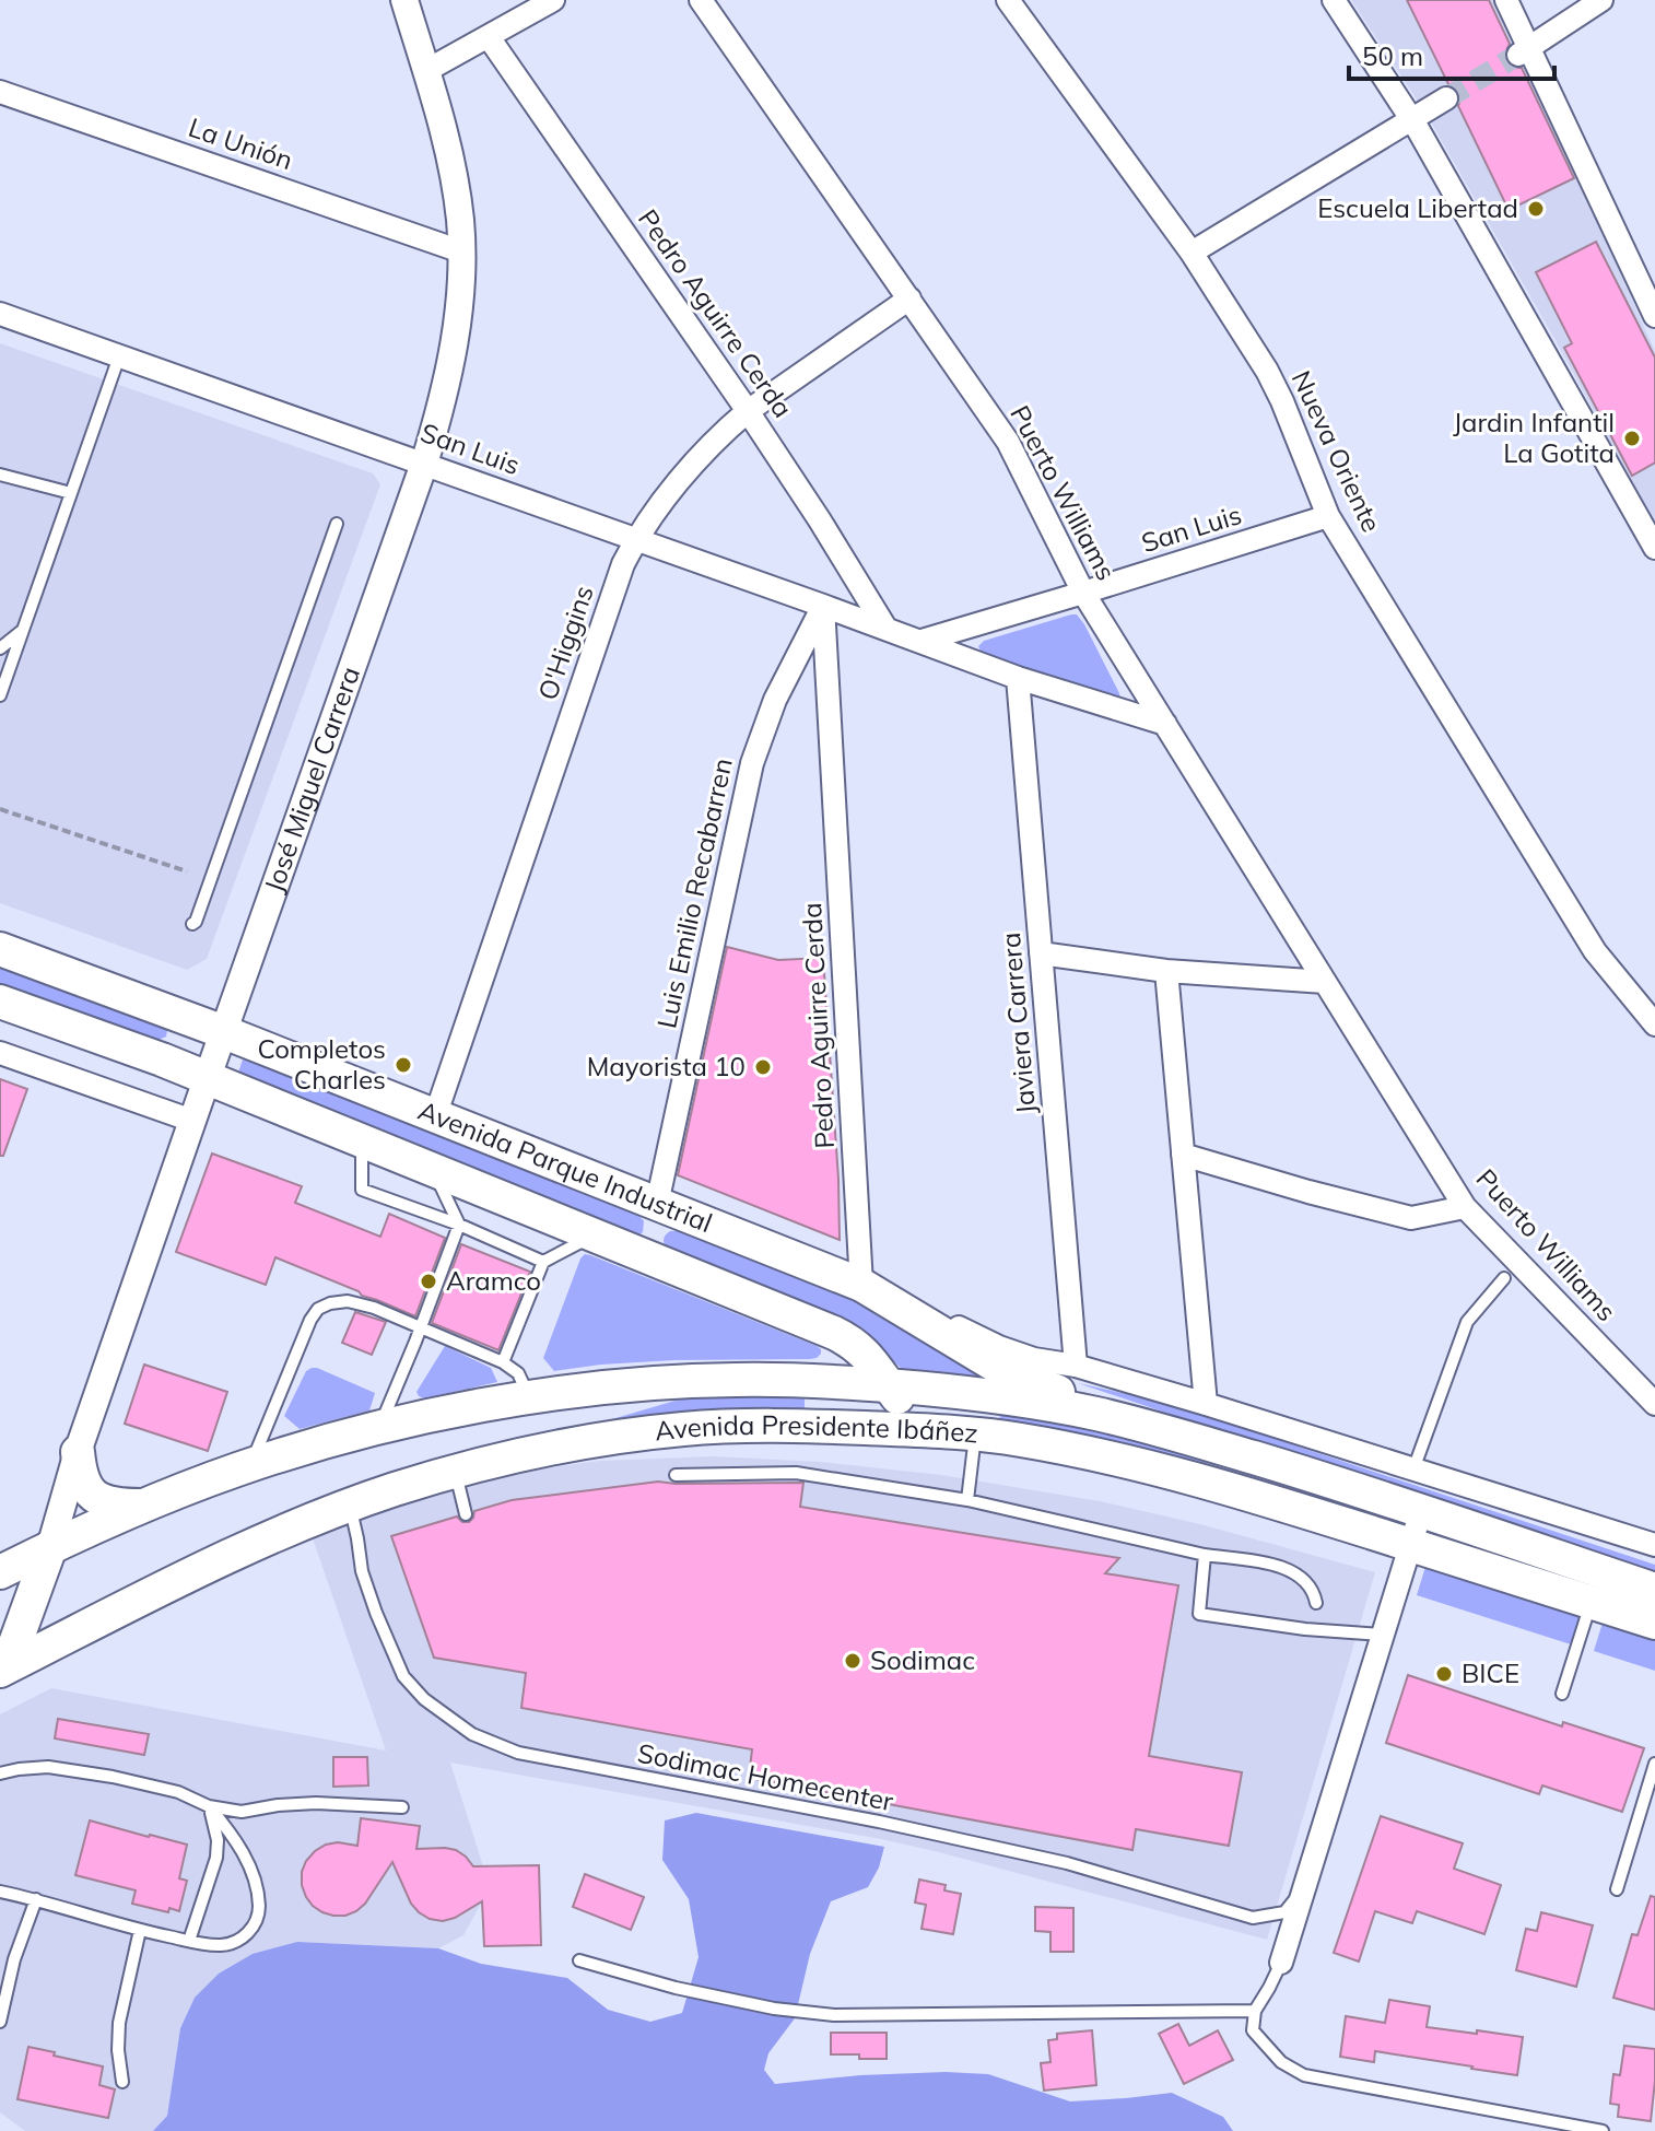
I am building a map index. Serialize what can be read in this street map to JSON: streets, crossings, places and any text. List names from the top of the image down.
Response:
{
  "streets": {
    "main road": ["Avenida Parque Industrial", "Avenida Presidente Ibáñez"],
    "street": [
      "La Unión",
      "Pedro Aguirre Cerda",
      "San Luis",
      "Nueva Oriente",
      "Puerto Williams",
      "O'Higgins",
      "José Miguel Carrera",
      "Luis Emilio Recabarren",
      "Javiera Carrera"
    ],
    "lane": ["Sodimac Homecenter"]
  },
  "crossings": [
    ["La Unión", "José Miguel Carrera"],
    ["Pedro Aguirre Cerda", "San Luis"],
    ["Pedro Aguirre Cerda", "O'Higgins"],
    ["Pedro Aguirre Cerda", "Luis Emilio Recabarren"],
    ["Pedro Aguirre Cerda", "Avenida Parque Industrial"],
    ["San Luis", "Nueva Oriente"],
    ["San Luis", "Puerto Williams"],
    ["San Luis", "O'Higgins"],
    ["San Luis", "José Miguel Carrera"],
    ["San Luis", "Luis Emilio Recabarren"],
    ["San Luis", "Javiera Carrera"],
    ["Puerto Williams", "O'Higgins"],
    ["O'Higgins", "Avenida Parque Industrial"],
    ["José Miguel Carrera", "Avenida Parque Industrial"],
    ["José Miguel Carrera", "Avenida Presidente Ibáñez"],
    ["Luis Emilio Recabarren", "Avenida Parque Industrial"],
    ["Avenida Parque Industrial", "Avenida Presidente Ibáñez"],
    ["Avenida Presidente Ibáñez", "Sodimac Homecenter"]
  ],
  "places": [
    "Escuela Libertad",
    "Jardin Infantil La Gotita",
    "Completos Charles",
    "Mayorista 10",
    "Aramco",
    "Sodimac",
    "BICE"
  ],
  "scale_bar": "50 m"
}
